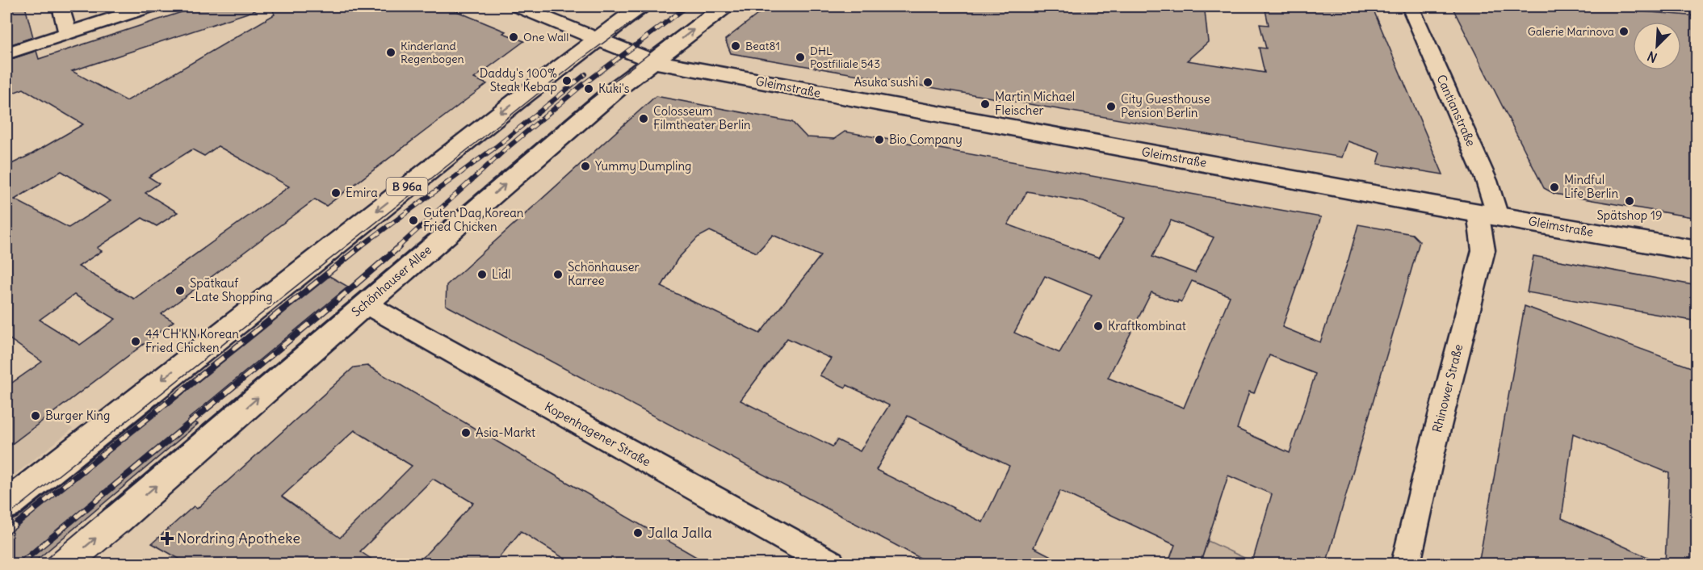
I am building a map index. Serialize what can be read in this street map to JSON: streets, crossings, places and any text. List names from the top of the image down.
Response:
{
  "streets": {
    "main road": ["Gleimstraße", "B 96a", "Schönhauser Allee"],
    "street": ["Cantianstraße", "Rhinower Straße", "Kopenhagener Straße"]
  },
  "crossings": [
    ["Gleimstraße", "Cantianstraße"],
    ["Gleimstraße", "B 96a"],
    ["Gleimstraße", "Schönhauser Allee"],
    ["Gleimstraße", "Rhinower Straße"],
    ["Cantianstraße", "Rhinower Straße"],
    ["Schönhauser Allee", "Kopenhagener Straße"]
  ],
  "places": {
    "other": [
      "Galerie Marinova",
      "One Wall",
      "Beat81",
      "Kinderland Regenbogen",
      "DHL Postfiliale 543",
      "Daddy's 100% Steak Kebap",
      "Asuka sushi",
      "Kuki's",
      "Martin Michael Fleischer",
      "City Guesthouse Pension Berlin",
      "Colosseum Filmtheater Berlin",
      "Bio Company",
      "Yummy Dumpling",
      "Mindful Life Berlin",
      "Emira",
      "Spätshop 19",
      "Guten Dag Korean Fried Chicken",
      "Lidl",
      "Schönhauser Karree",
      "Spätkauf -Late Shopping",
      "Kraftkombinat",
      "44 CH'KN Korean Fried Chicken",
      "Burger King",
      "Asia-Markt",
      "Jalla Jalla"
    ],
    "health": ["Nordring Apotheke"]
  },
  "north": "bottom left"
}
